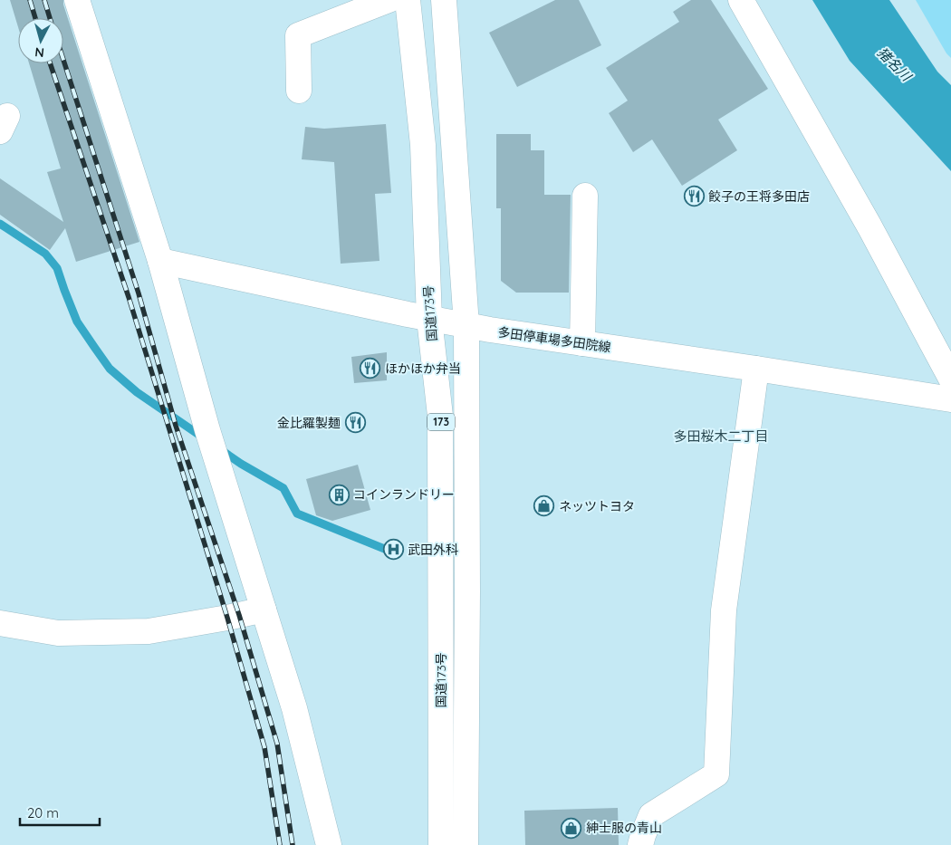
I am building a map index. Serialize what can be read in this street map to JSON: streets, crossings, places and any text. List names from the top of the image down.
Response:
{
  "streets": {
    "main road": ["国道173号", "多田停車場多田院線", "173"]
  },
  "crossings": [
    ["国道173号", "多田停車場多田院線"]
  ],
  "districts": ["多田桜木二丁目"],
  "water": ["猪名川"],
  "places": {
    "restaurant": ["餃子の王将多田店", "ほかほか弁当", "金比羅製麺"],
    "building": ["コインランドリー"],
    "shop": ["ネッツトヨタ", "紳士服の青山"],
    "hospital": ["武田外科"]
  },
  "scale_bar": "20 m",
  "north": "bottom"
}
